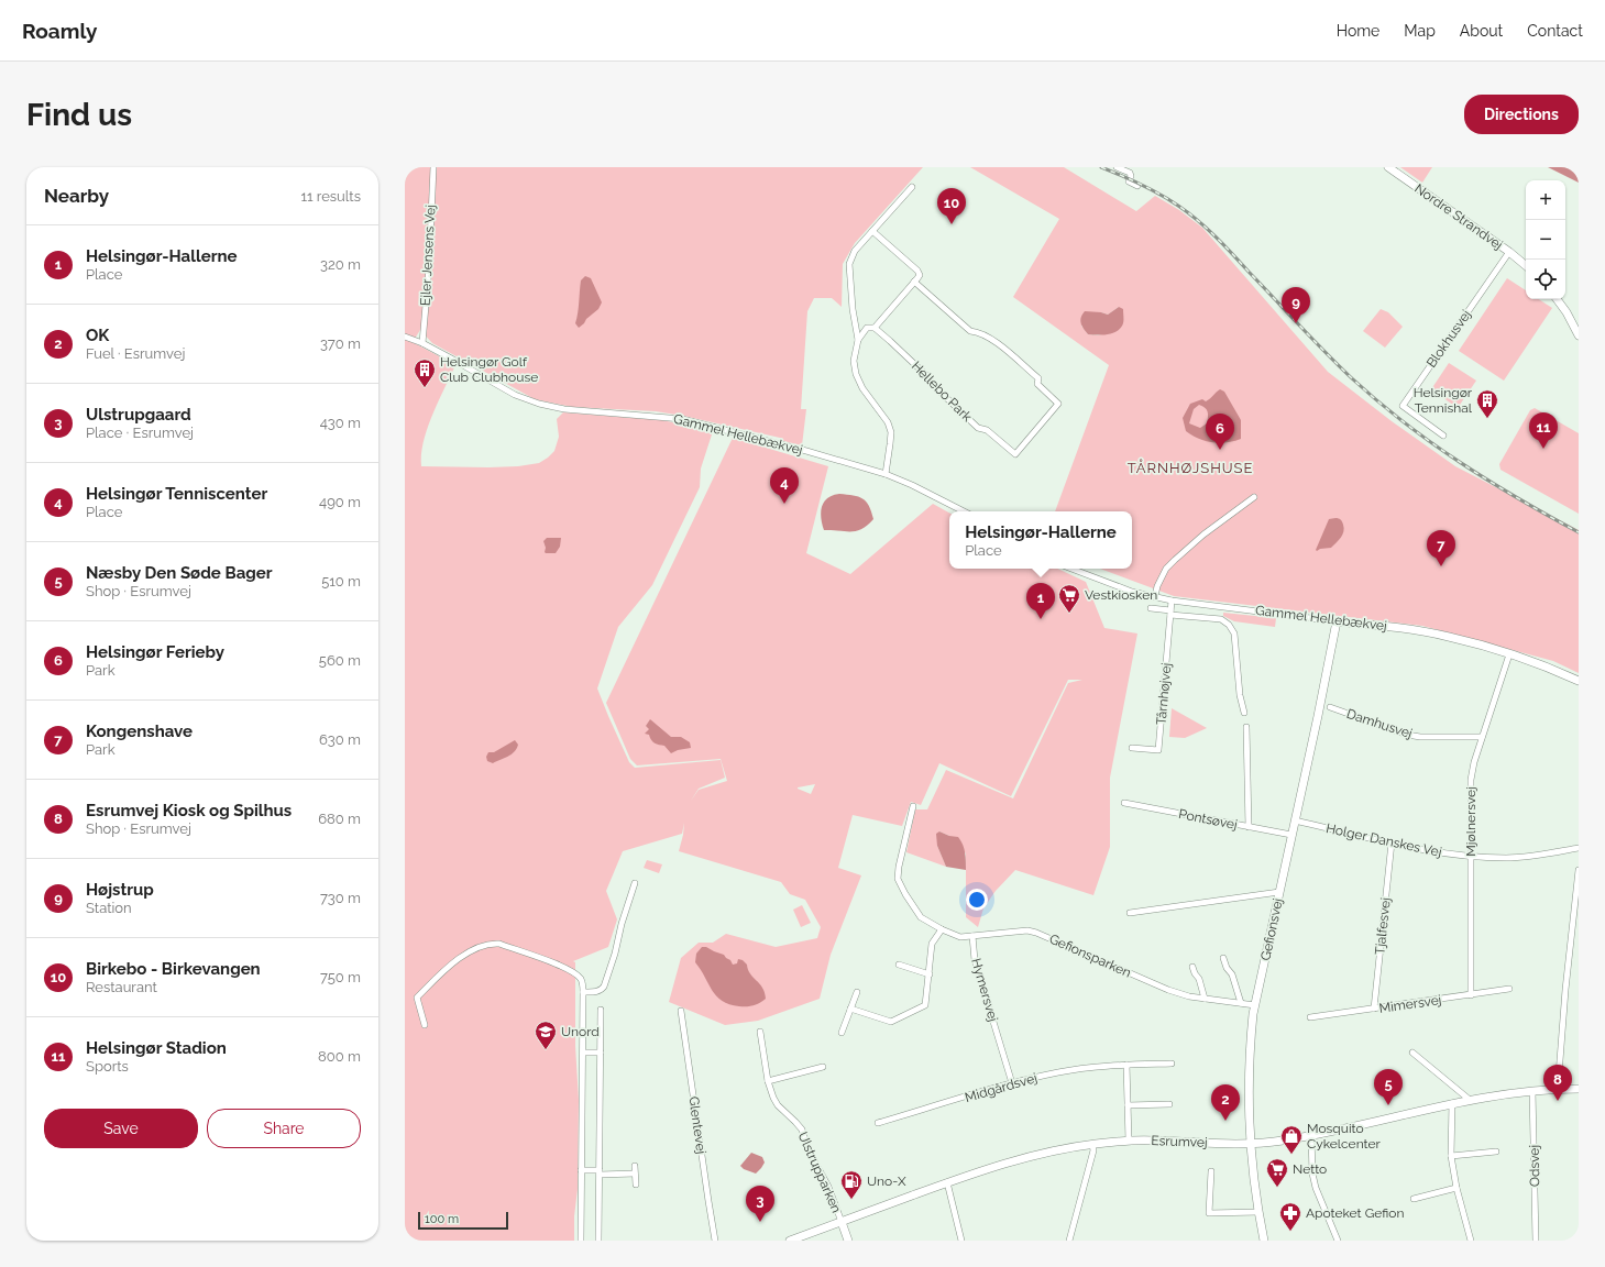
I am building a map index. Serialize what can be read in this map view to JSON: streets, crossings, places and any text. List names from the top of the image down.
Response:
{
  "streets": {
    "main road": [
      "Nordre Strandvej",
      "Gammel Hellebækvej",
      "Gefionsvej",
      "Esrumvej"
    ],
    "street": [
      "Ejler Jensens Vej",
      "Blokhusvej",
      "Hellebo Park",
      "Tårnhøjvej",
      "Damhusvej",
      "Pontsøvej",
      "Mjølnersvej",
      "Holger Danskes Vej",
      "Tjalfesvej",
      "Gefionsparken",
      "Hymersvej",
      "Mimersvej",
      "Midgårdsvej",
      "Glentevej",
      "Odsvej",
      "Ulstrupparken"
    ]
  },
  "crossings": [
    ["Nordre Strandvej", "Blokhusvej"],
    ["Ejler Jensens Vej", "Gammel Hellebækvej"],
    ["Gammel Hellebækvej", "Tårnhøjvej"],
    ["Gammel Hellebækvej", "Mjølnersvej"],
    ["Gammel Hellebækvej", "Gefionsvej"],
    ["Damhusvej", "Mjølnersvej"],
    ["Pontsøvej", "Gefionsvej"],
    ["Mjølnersvej", "Holger Danskes Vej"],
    ["Mjølnersvej", "Mimersvej"],
    ["Holger Danskes Vej", "Tjalfesvej"],
    ["Holger Danskes Vej", "Gefionsvej"],
    ["Tjalfesvej", "Mimersvej"],
    ["Gefionsvej", "Gefionsparken"],
    ["Gefionsvej", "Esrumvej"],
    ["Gefionsparken", "Hymersvej"],
    ["Hymersvej", "Midgårdsvej"],
    ["Esrumvej", "Odsvej"],
    ["Esrumvej", "Ulstrupparken"]
  ],
  "districts": ["TÅRNHØJSHUSE"],
  "places": {
    "building": ["Helsingør Golf Club Clubhouse", "Helsingør Tennishal"],
    "supermarket": ["Vestkiosken", "Netto"],
    "school or university": ["Unord"],
    "shop": ["Mosquito Cykelcenter"],
    "fuel station": ["Uno-X"],
    "pharmacy": ["Apoteket Gefion"]
  },
  "scale_bar": "100 m",
  "page": {
    "header": "Roamly",
    "nav": [
      "Home",
      "Map",
      "About",
      "Contact"
    ],
    "buttons": [
      "Directions",
      ["Save", "Share"]
    ],
    "title": "Find us",
    "heading": ["Nearby", "11 results"],
    "map_buttons": ["+", "−"],
    "pins": [
      "10",
      "9",
      "11",
      "6",
      "4",
      "7",
      "1",
      "8",
      "5",
      "2",
      "3"
    ],
    "list": [
      {
        "mark": "1",
        "name": "Helsingør-Hallerne",
        "note": "Place",
        "value": "320 m"
      },
      {
        "mark": "2",
        "name": "OK",
        "note": "Fuel · Esrumvej",
        "value": "370 m"
      },
      {
        "mark": "3",
        "name": "Ulstrupgaard",
        "note": "Place · Esrumvej",
        "value": "430 m"
      },
      {
        "mark": "4",
        "name": "Helsingør Tenniscenter",
        "note": "Place",
        "value": "490 m"
      },
      {
        "mark": "5",
        "name": "Næsby Den Søde Bager",
        "note": "Shop · Esrumvej",
        "value": "510 m"
      },
      {
        "mark": "6",
        "name": "Helsingør Ferieby",
        "note": "Park",
        "value": "560 m"
      },
      {
        "mark": "7",
        "name": "Kongenshave",
        "note": "Park",
        "value": "630 m"
      },
      {
        "mark": "8",
        "name": "Esrumvej Kiosk og Spilhus",
        "note": "Shop · Esrumvej",
        "value": "680 m"
      },
      {
        "mark": "9",
        "name": "Højstrup",
        "note": "Station",
        "value": "730 m"
      },
      {
        "mark": "10",
        "name": "Birkebo - Birkevangen",
        "note": "Restaurant",
        "value": "750 m"
      },
      {
        "mark": "11",
        "name": "Helsingør Stadion",
        "note": "Sports",
        "value": "800 m"
      }
    ],
    "popup": ["Helsingør-Hallerne", "Place"],
    "scale": "100 m"
  }
}
